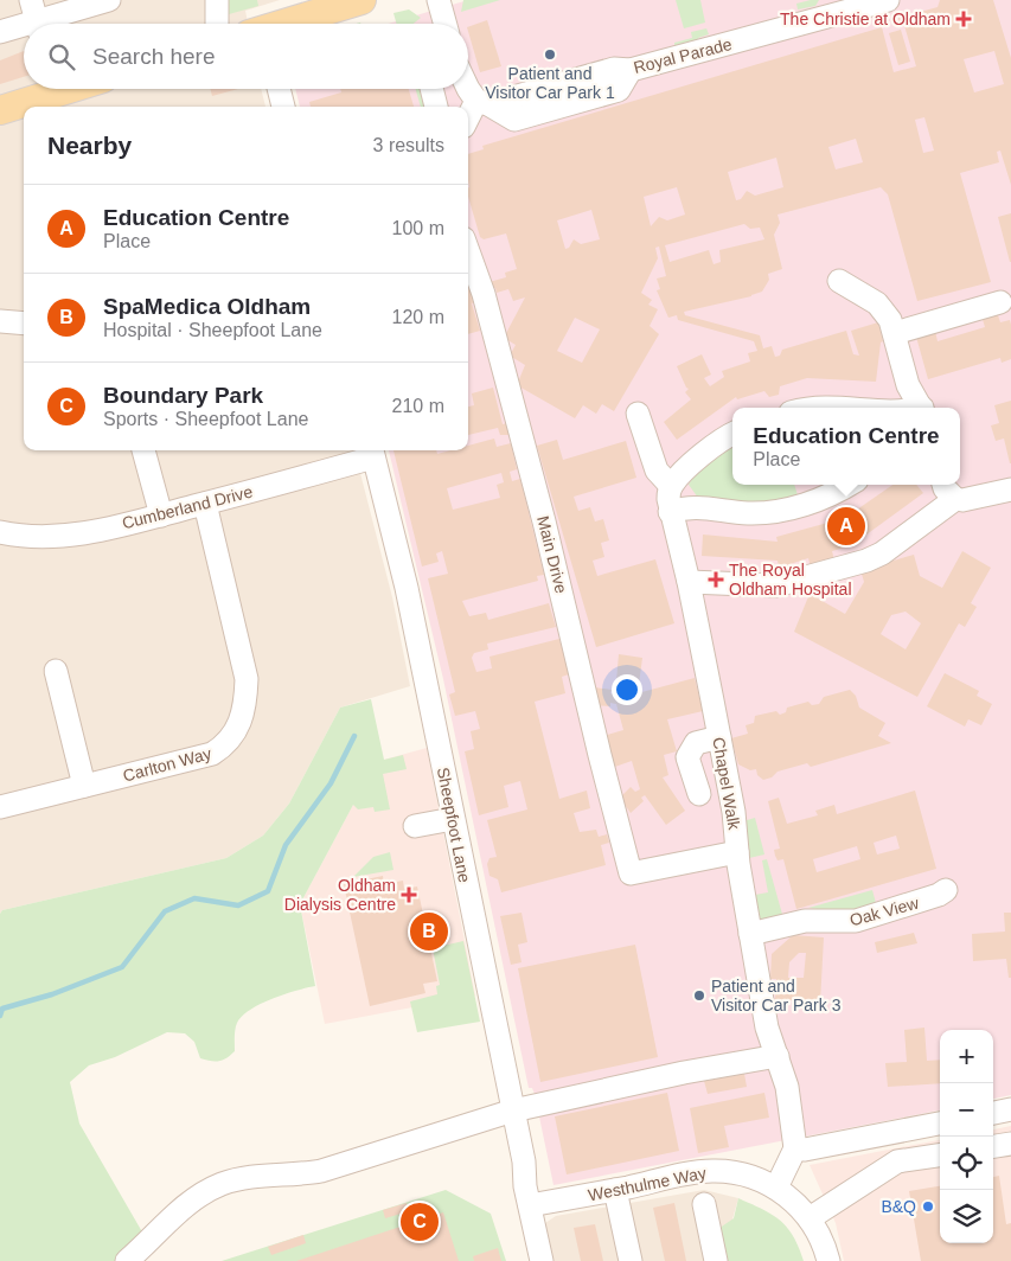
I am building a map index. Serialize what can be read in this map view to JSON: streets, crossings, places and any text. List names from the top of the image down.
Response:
{
  "streets": {
    "street": [
      "Royal Parade",
      "Cumberland Drive",
      "Main Drive",
      "Carlton Way",
      "Chapel Walk",
      "Sheepfoot Lane",
      "Oak View",
      "Westhulme Way"
    ]
  },
  "crossings": [
    ["Cumberland Drive", "Carlton Way"],
    ["Cumberland Drive", "Sheepfoot Lane"],
    ["Main Drive", "Chapel Walk"],
    ["Chapel Walk", "Oak View"],
    ["Sheepfoot Lane", "Westhulme Way"]
  ],
  "places": {
    "health": ["The Christie at Oldham", "The Royal Oldham Hospital", "Oldham Dialysis Centre"],
    "other": ["Patient and Visitor Car Park 1", "Patient and Visitor Car Park 3", "B&Q"]
  },
  "page": {
    "search": "Search here",
    "heading": ["Nearby", "3 results"],
    "list": [
      {
        "mark": "A",
        "name": "Education Centre",
        "note": "Place",
        "value": "100 m"
      },
      {
        "mark": "B",
        "name": "SpaMedica Oldham",
        "note": "Hospital · Sheepfoot Lane",
        "value": "120 m"
      },
      {
        "mark": "C",
        "name": "Boundary Park",
        "note": "Sports · Sheepfoot Lane",
        "value": "210 m"
      }
    ],
    "popup": ["Education Centre", "Place"],
    "pins": ["A", "B", "C"],
    "map_buttons": ["+", "−"]
  }
}
